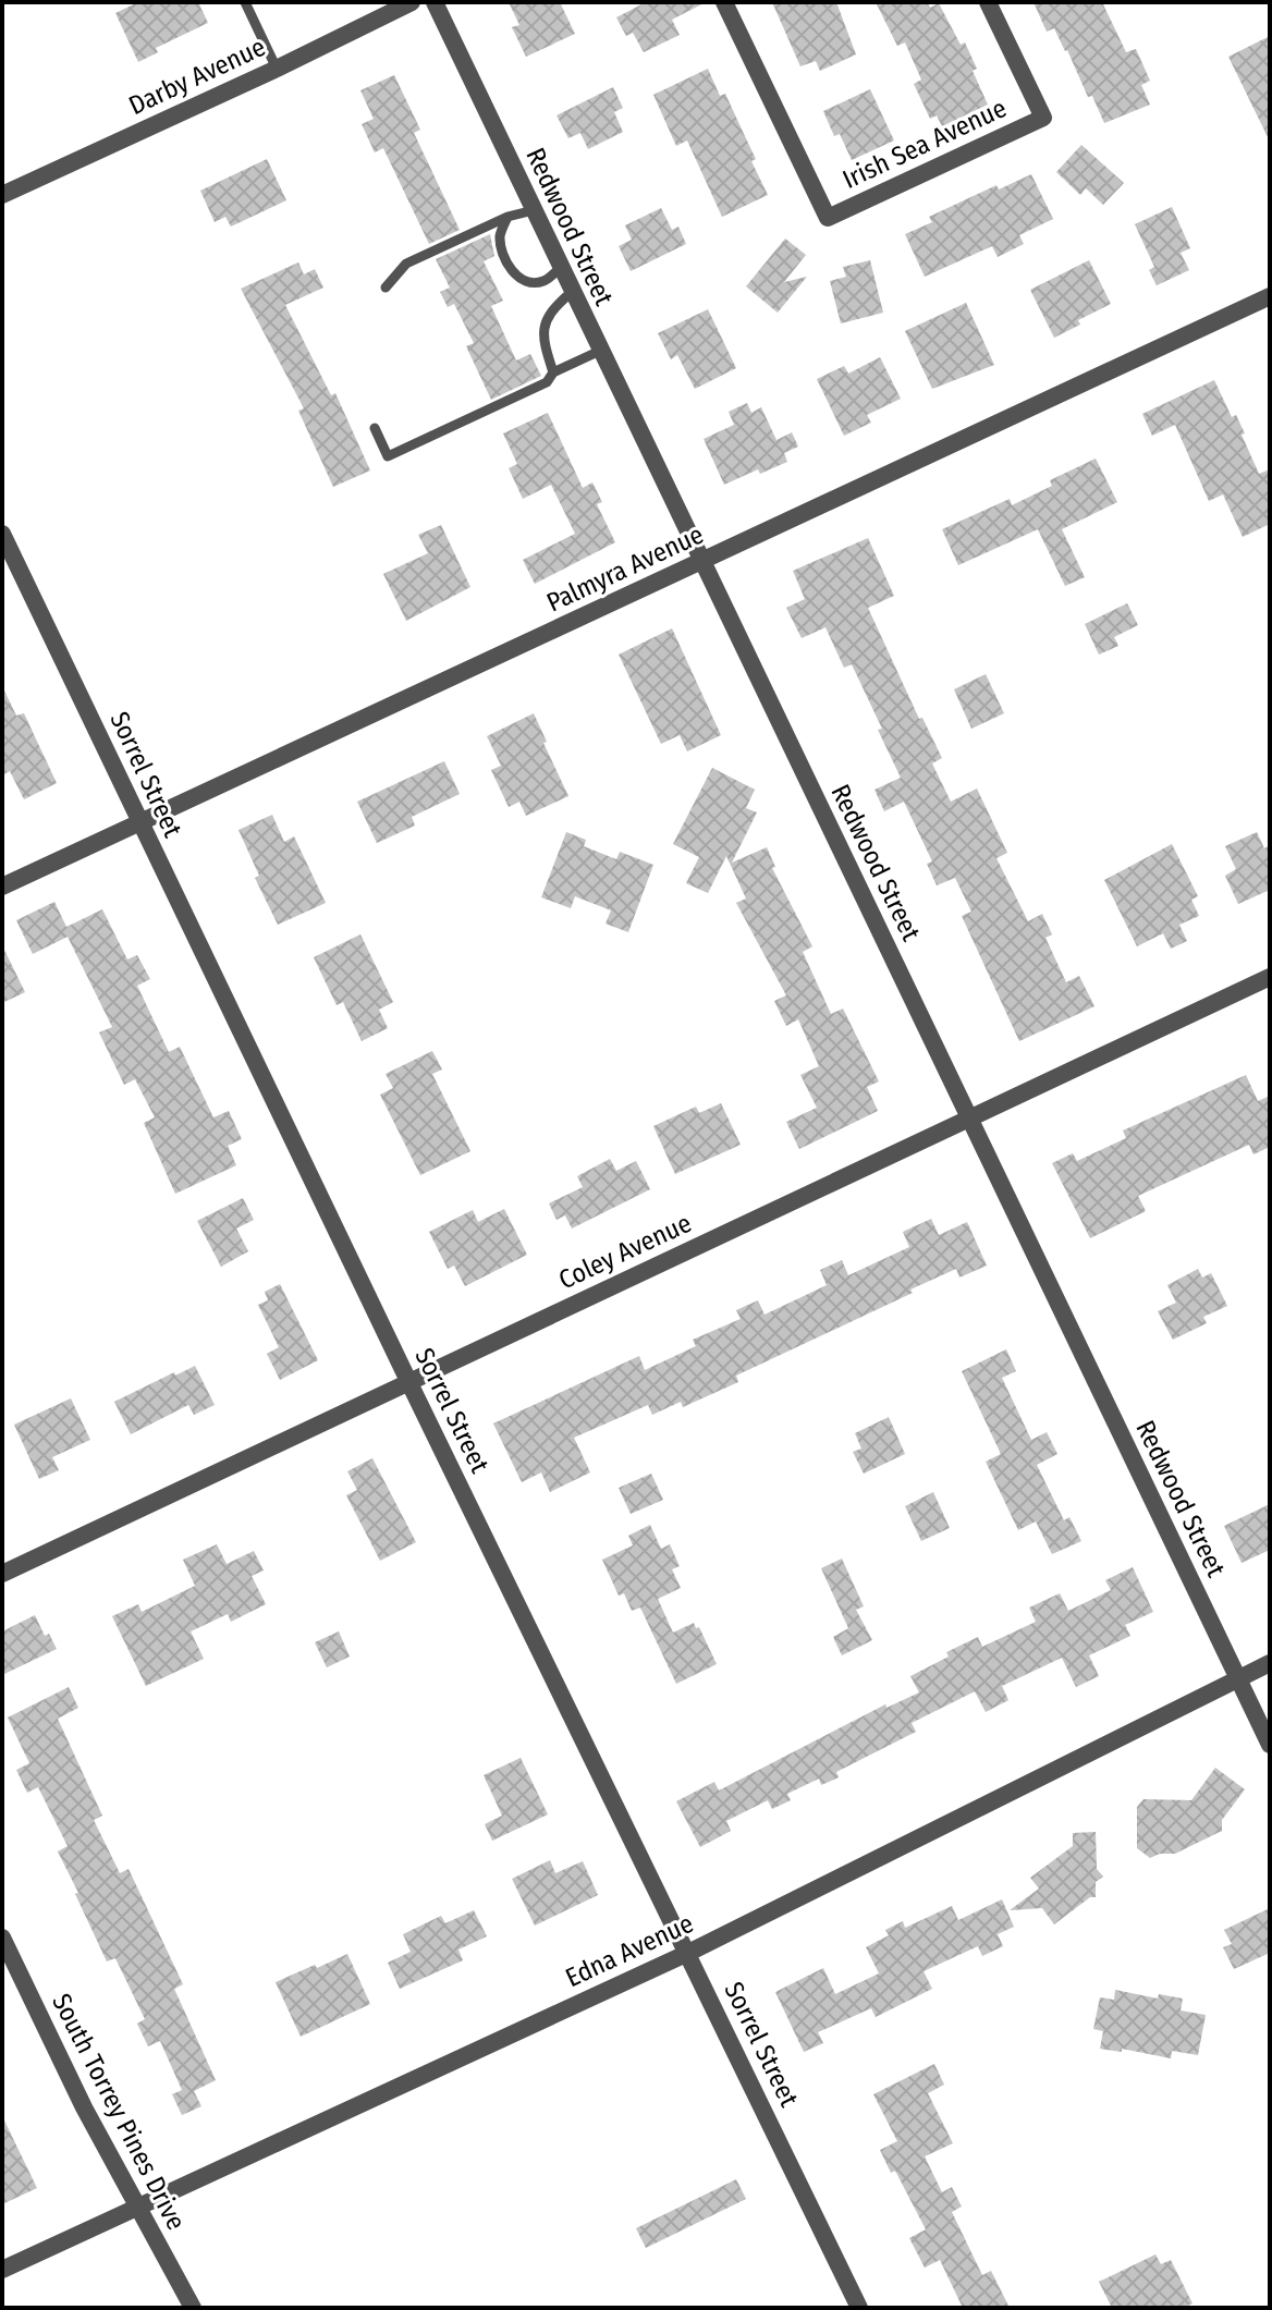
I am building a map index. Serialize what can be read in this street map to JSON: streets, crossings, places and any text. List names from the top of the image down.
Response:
{
  "streets": {
    "street": [
      "Darby Avenue",
      "Irish Sea Avenue",
      "Redwood Street",
      "Palmyra Avenue",
      "Sorrel Street",
      "Coley Avenue",
      "Edna Avenue",
      "South Torrey Pines Drive"
    ]
  },
  "crossings": [
    ["Redwood Street", "Palmyra Avenue"],
    ["Redwood Street", "Coley Avenue"],
    ["Redwood Street", "Edna Avenue"],
    ["Palmyra Avenue", "Sorrel Street"],
    ["Sorrel Street", "Coley Avenue"],
    ["Sorrel Street", "Edna Avenue"],
    ["Edna Avenue", "South Torrey Pines Drive"]
  ]
}
